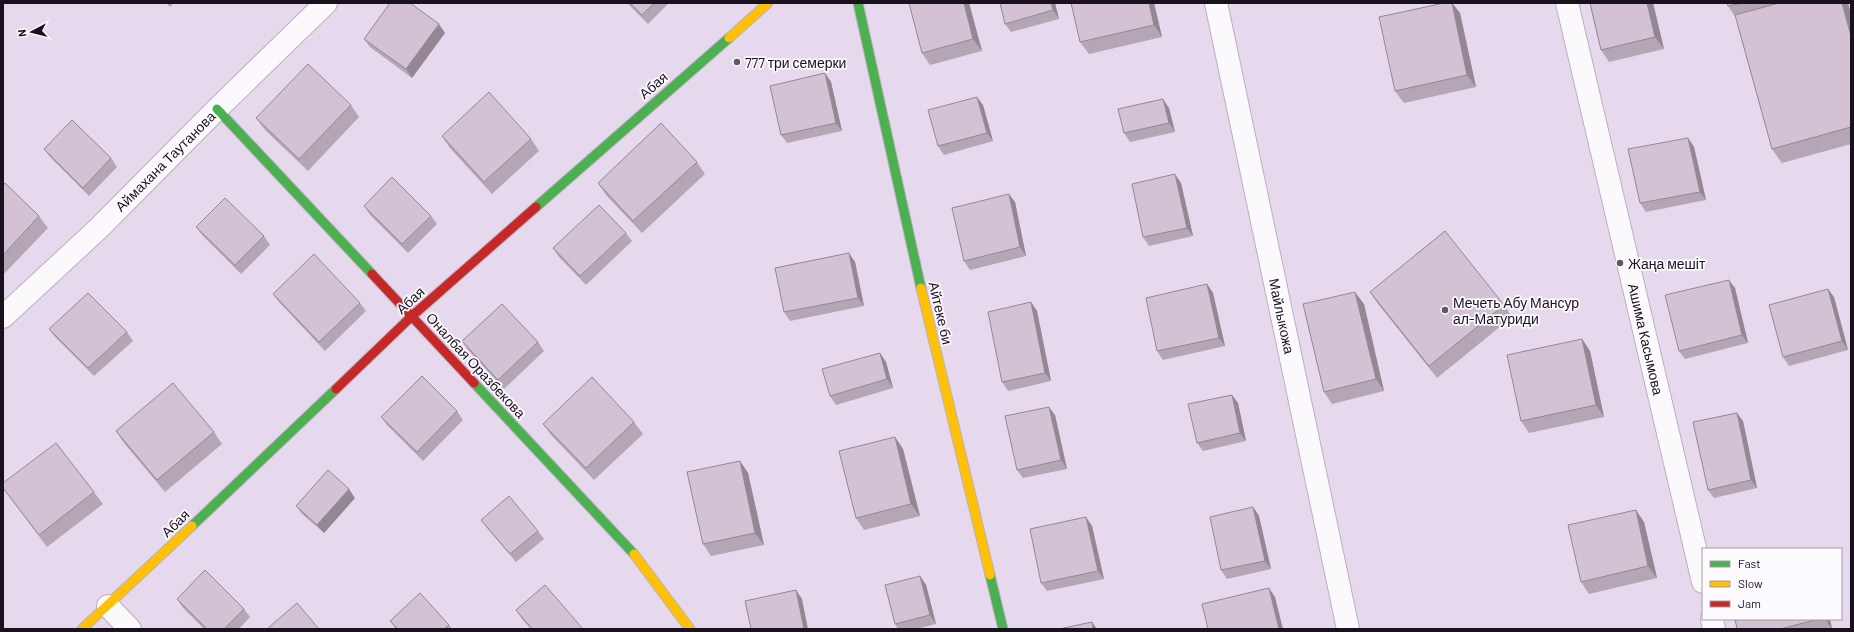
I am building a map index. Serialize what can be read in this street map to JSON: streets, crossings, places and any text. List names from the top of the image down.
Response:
{
  "streets": {
    "street": [
      "Абая",
      "Аймахана Таутанова",
      "Айтеке би",
      "Майлыкожа",
      "Ашима Касымова",
      "Оналбая Оразбекова"
    ]
  },
  "crossings": [
    ["Абая", "Оналбая Оразбекова"],
    ["Аймахана Таутанова", "Оналбая Оразбекова"]
  ],
  "places": ["777 три семерки", "Жаңа мешіт", "Мечеть Абу Мансур ал-Матуриди"],
  "legend": ["Fast", "Slow", "Jam"],
  "north": "left"
}
